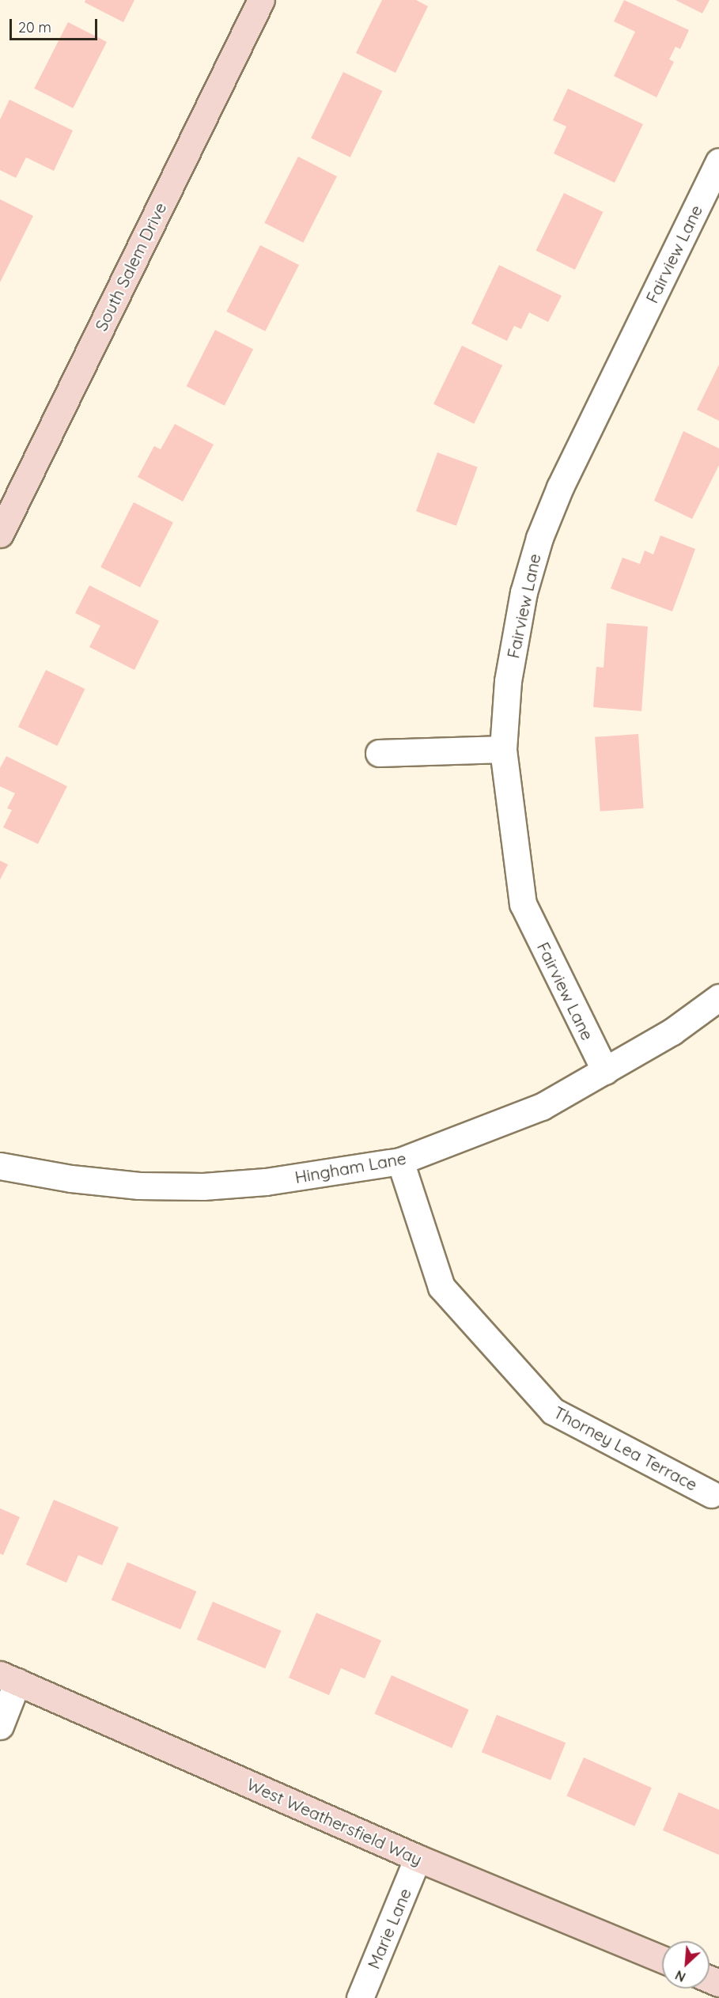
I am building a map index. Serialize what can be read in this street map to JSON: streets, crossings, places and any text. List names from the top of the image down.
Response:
{
  "streets": {
    "street": [
      "Fairview Lane",
      "South Salem Drive",
      "Hingham Lane",
      "Thorney Lea Terrace",
      "West Weathersfield Way",
      "Marie Lane"
    ]
  },
  "crossings": [
    ["Fairview Lane", "Hingham Lane"],
    ["Hingham Lane", "Thorney Lea Terrace"],
    ["West Weathersfield Way", "Marie Lane"]
  ],
  "scale_bar": "20 m",
  "north": "bottom left"
}
